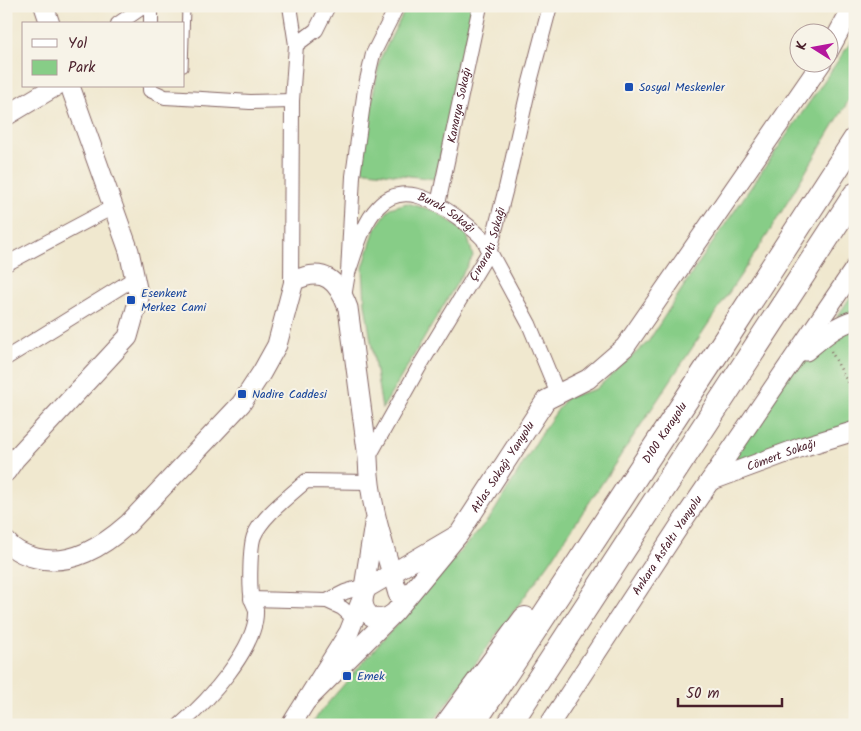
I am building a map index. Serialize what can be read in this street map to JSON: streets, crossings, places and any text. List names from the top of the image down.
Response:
{
  "streets": {
    "highway": ["D100 Karayolu"],
    "main road": ["Cömert Sokağı", "Atlas Sokağı Yanyolu", "Ankara Asfaltı Yanyolu"],
    "street": ["Kanarya Sokağı", "Burak Sokağı", "Çınaraltı Sokağı"]
  },
  "crossings": [
    ["Kanarya Sokağı", "Burak Sokağı"],
    ["Burak Sokağı", "Çınaraltı Sokağı"],
    ["Burak Sokağı", "Atlas Sokağı Yanyolu"],
    ["Cömert Sokağı", "Ankara Asfaltı Yanyolu"]
  ],
  "places": {
    "transit": [
      "Sosyal Meskenler",
      "Esenkent Merkez Cami",
      "Nadire Caddesi",
      "Emek"
    ]
  },
  "legend": ["Yol", "Park"],
  "scale_bar": "50 m",
  "north": "left"
}
